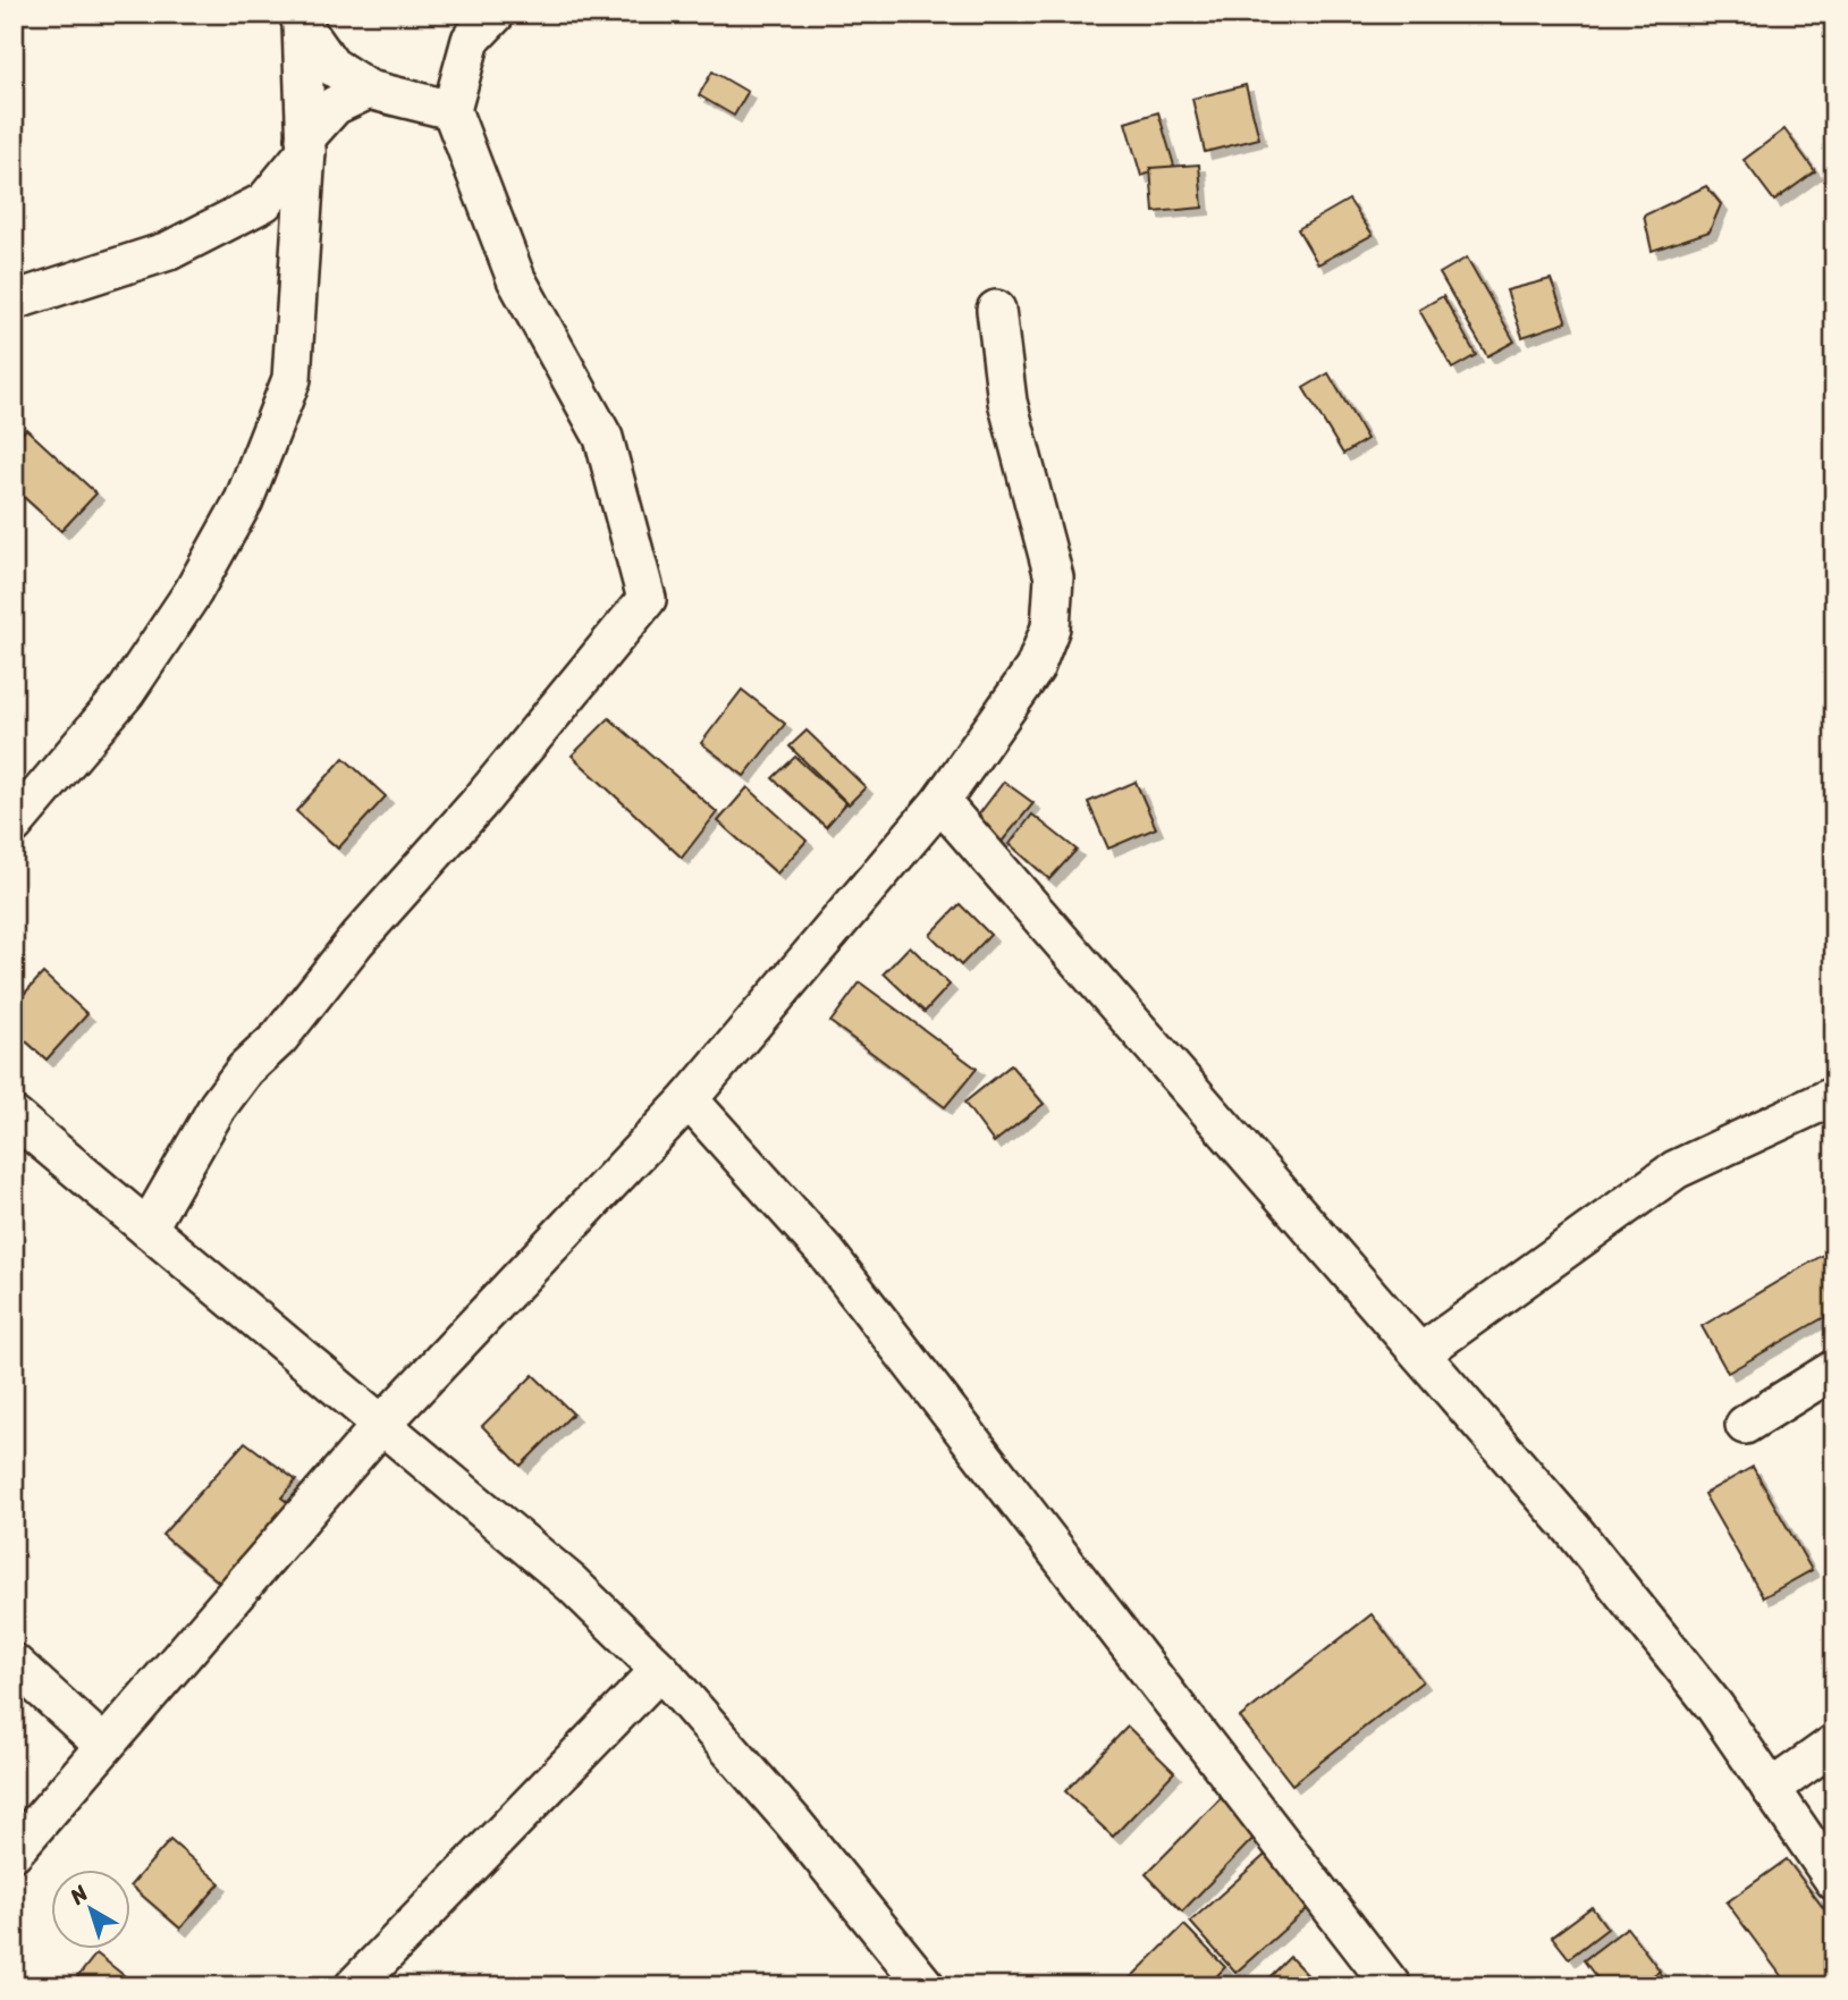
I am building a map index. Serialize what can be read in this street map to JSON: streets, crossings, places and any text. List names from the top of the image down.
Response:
{
  "north": "top left"
}
